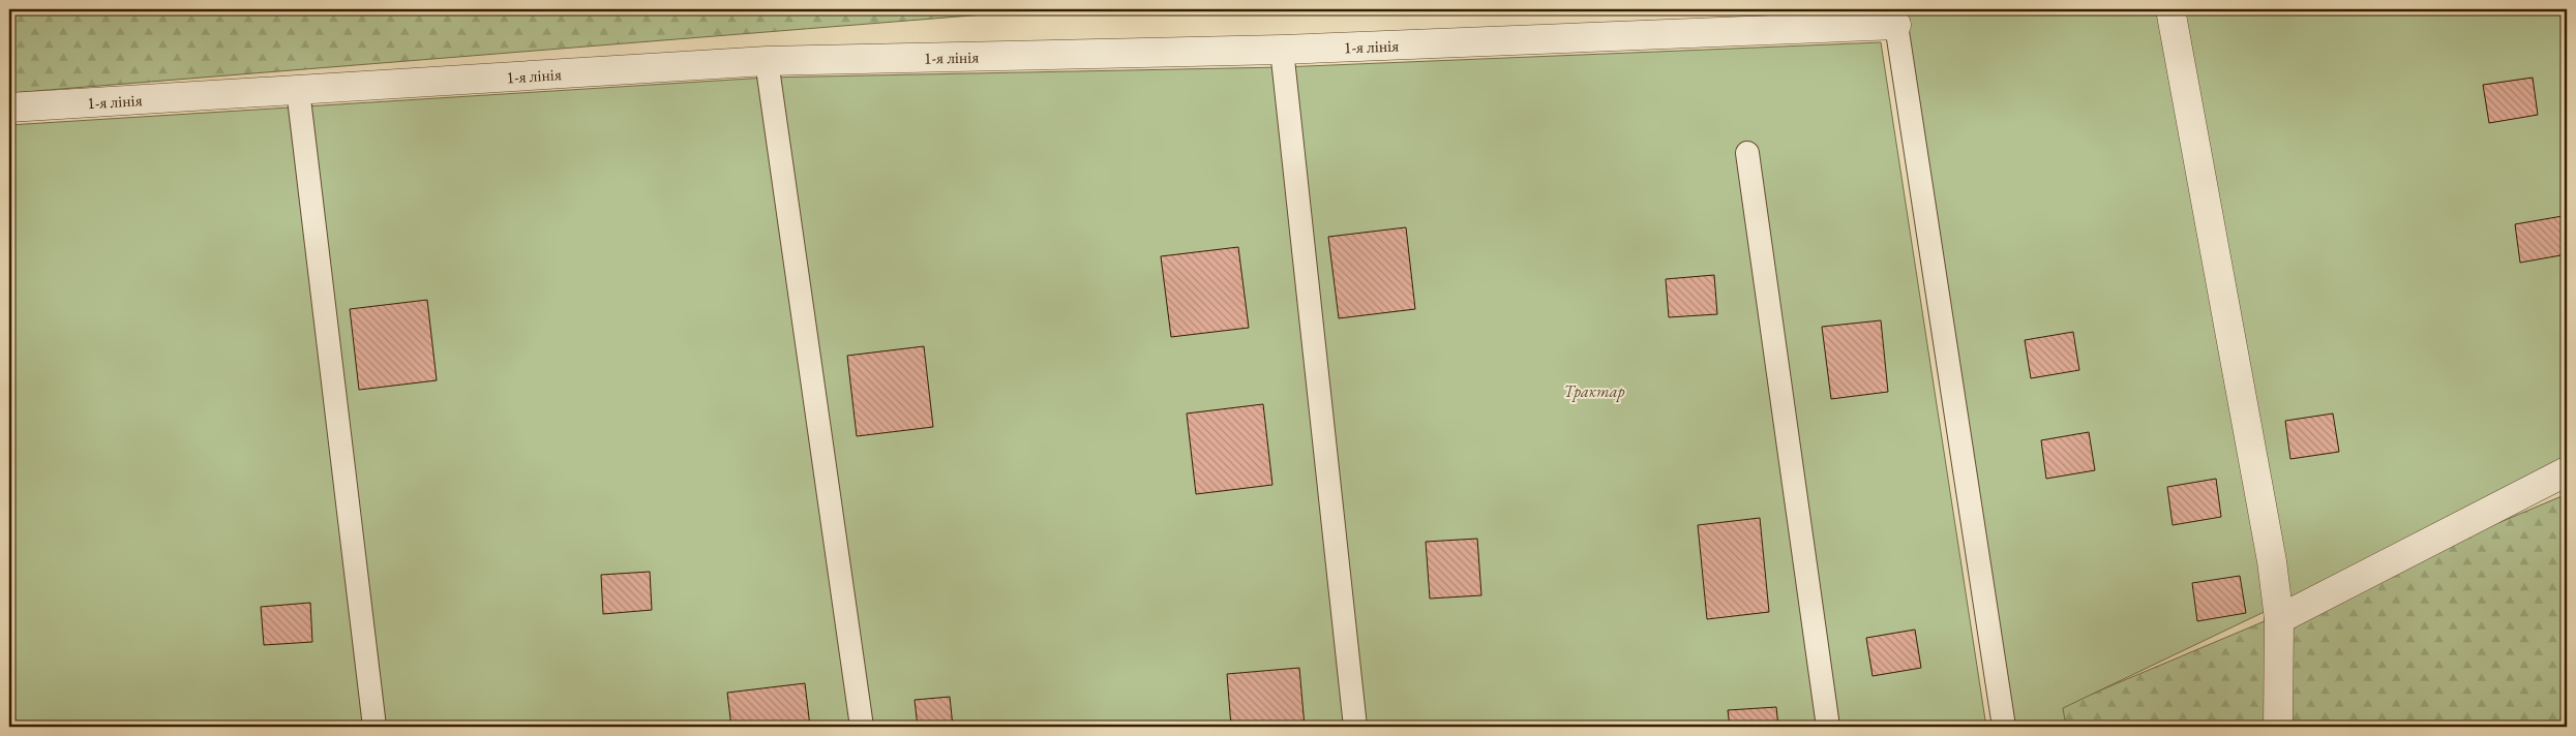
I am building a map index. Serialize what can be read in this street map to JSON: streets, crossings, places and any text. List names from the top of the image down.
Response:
{
  "streets": {
    "street": ["1-я лінія"]
  },
  "parks": ["Трактар"]
}
